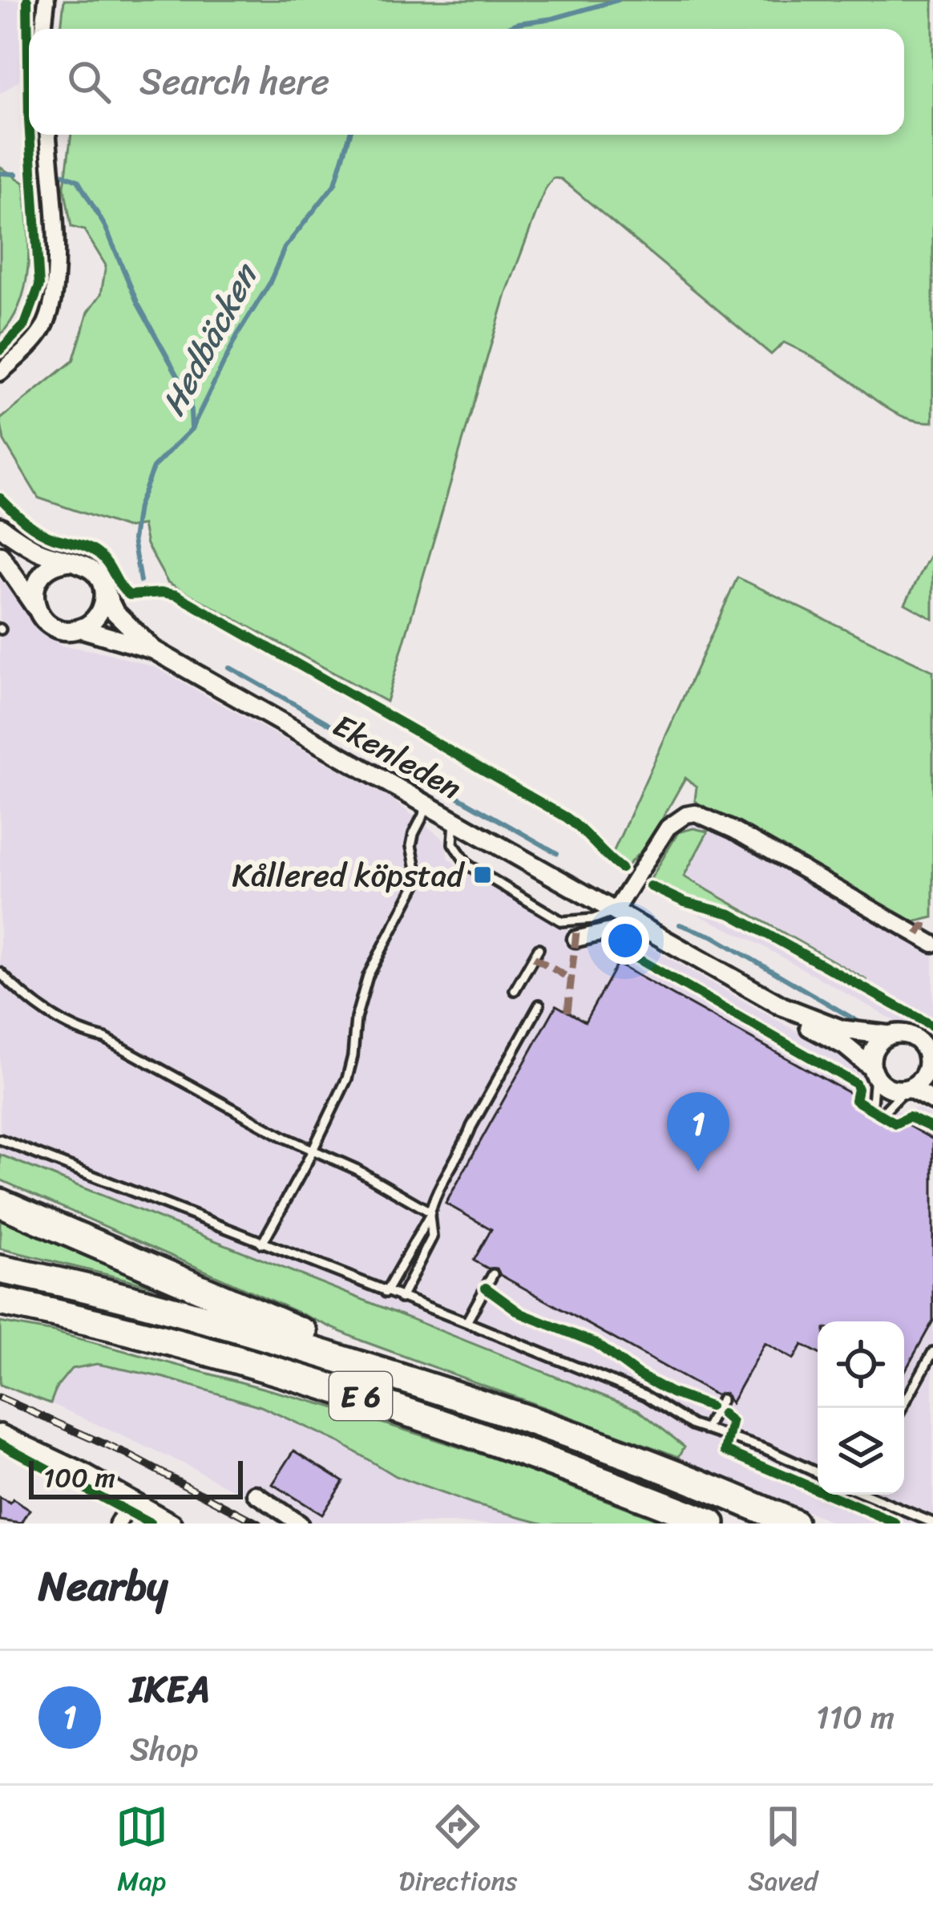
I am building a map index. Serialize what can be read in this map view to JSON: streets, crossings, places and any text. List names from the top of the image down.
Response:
{
  "streets": {
    "highway": ["E 6"],
    "street": ["Ekenleden"]
  },
  "water": ["Hedbäcken"],
  "places": {
    "transit": ["Kållered köpstad"]
  },
  "scale_bar": "100 m",
  "page": {
    "search": "Search here",
    "pins": "1",
    "scale": "100 m",
    "heading": "Nearby",
    "list": [
      {
        "mark": "1",
        "name": "IKEA",
        "note": "Shop",
        "value": "110 m"
      }
    ],
    "nav": ["Map", "Directions", "Saved"]
  }
}
